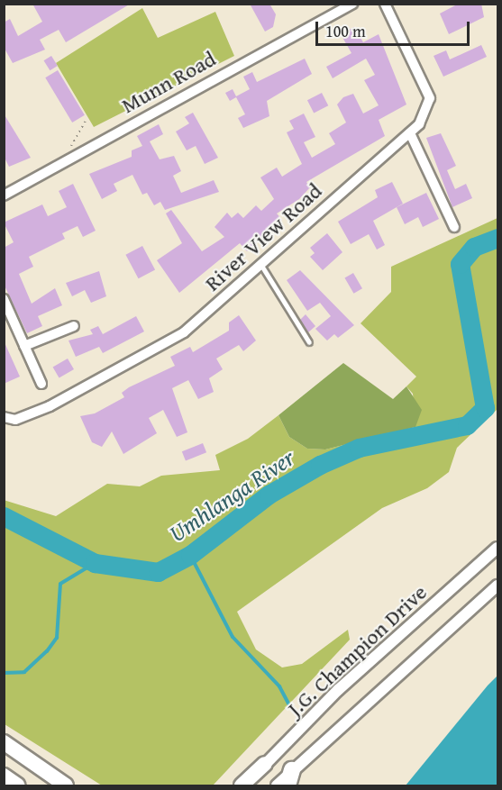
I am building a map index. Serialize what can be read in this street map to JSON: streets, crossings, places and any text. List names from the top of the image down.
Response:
{
  "streets": {
    "street": ["Munn Road", "River View Road", "J.G. Champion Drive"]
  },
  "water": ["Umhlanga River"],
  "scale_bar": "100 m"
}
